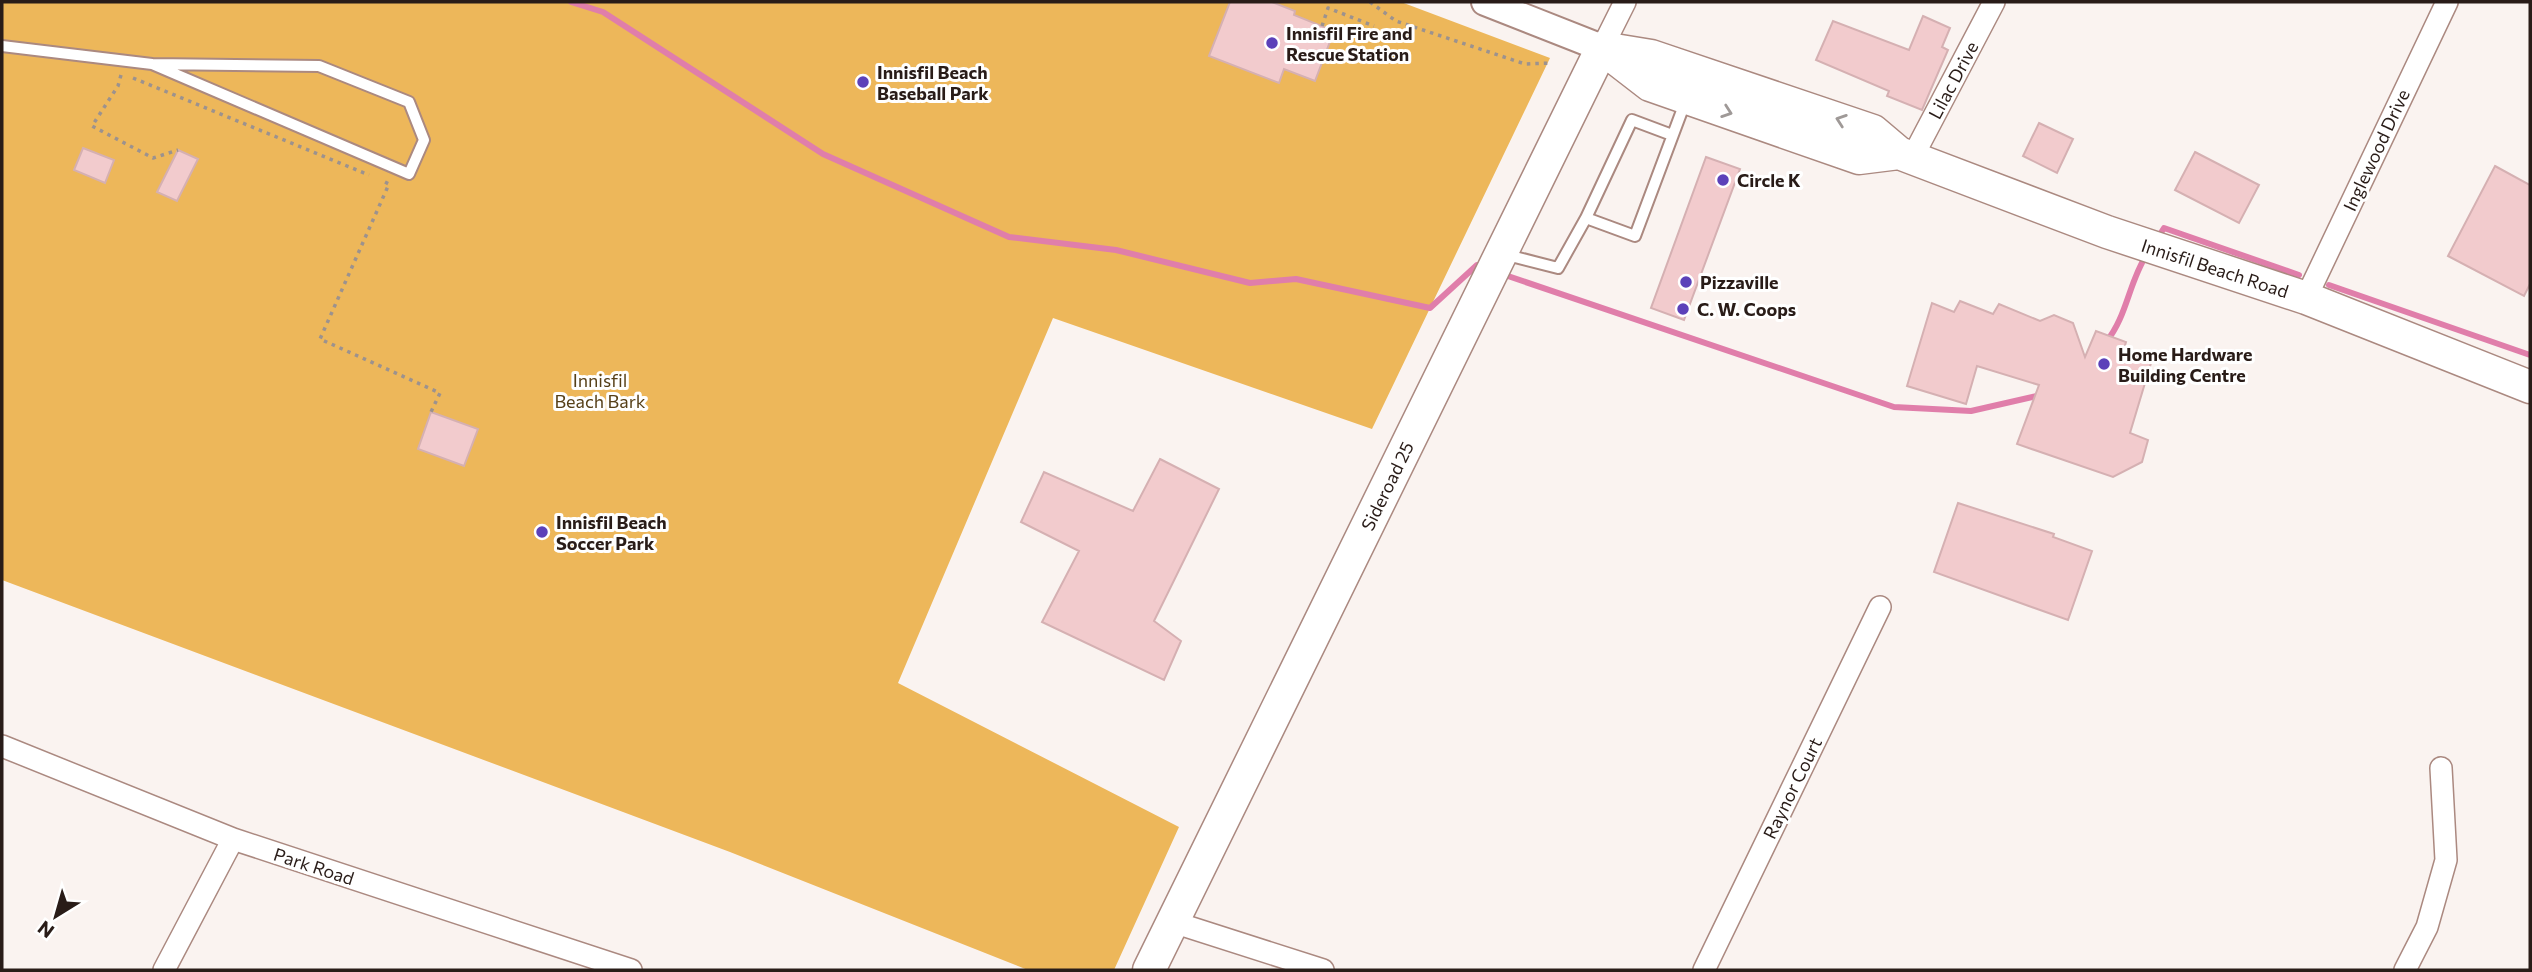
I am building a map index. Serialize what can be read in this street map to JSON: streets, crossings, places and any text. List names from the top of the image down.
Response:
{
  "streets": {
    "main road": ["Innisfil Beach Road", "Sideroad 25"],
    "street": [
      "Lilac Drive",
      "Inglewood Drive",
      "Raynor Court",
      "Park Road"
    ]
  },
  "crossings": [
    ["Lilac Drive", "Innisfil Beach Road"],
    ["Inglewood Drive", "Innisfil Beach Road"],
    ["Innisfil Beach Road", "Sideroad 25"]
  ],
  "parks": ["Innisfil Beach Bark"],
  "places": [
    "Innisfil Fire and Rescue Station",
    "Innisfil Beach Baseball Park",
    "Circle K",
    "Pizzaville",
    "C. W. Coops",
    "Home Hardware Building Centre",
    "Innisfil Beach Soccer Park"
  ],
  "north": "bottom left"
}
